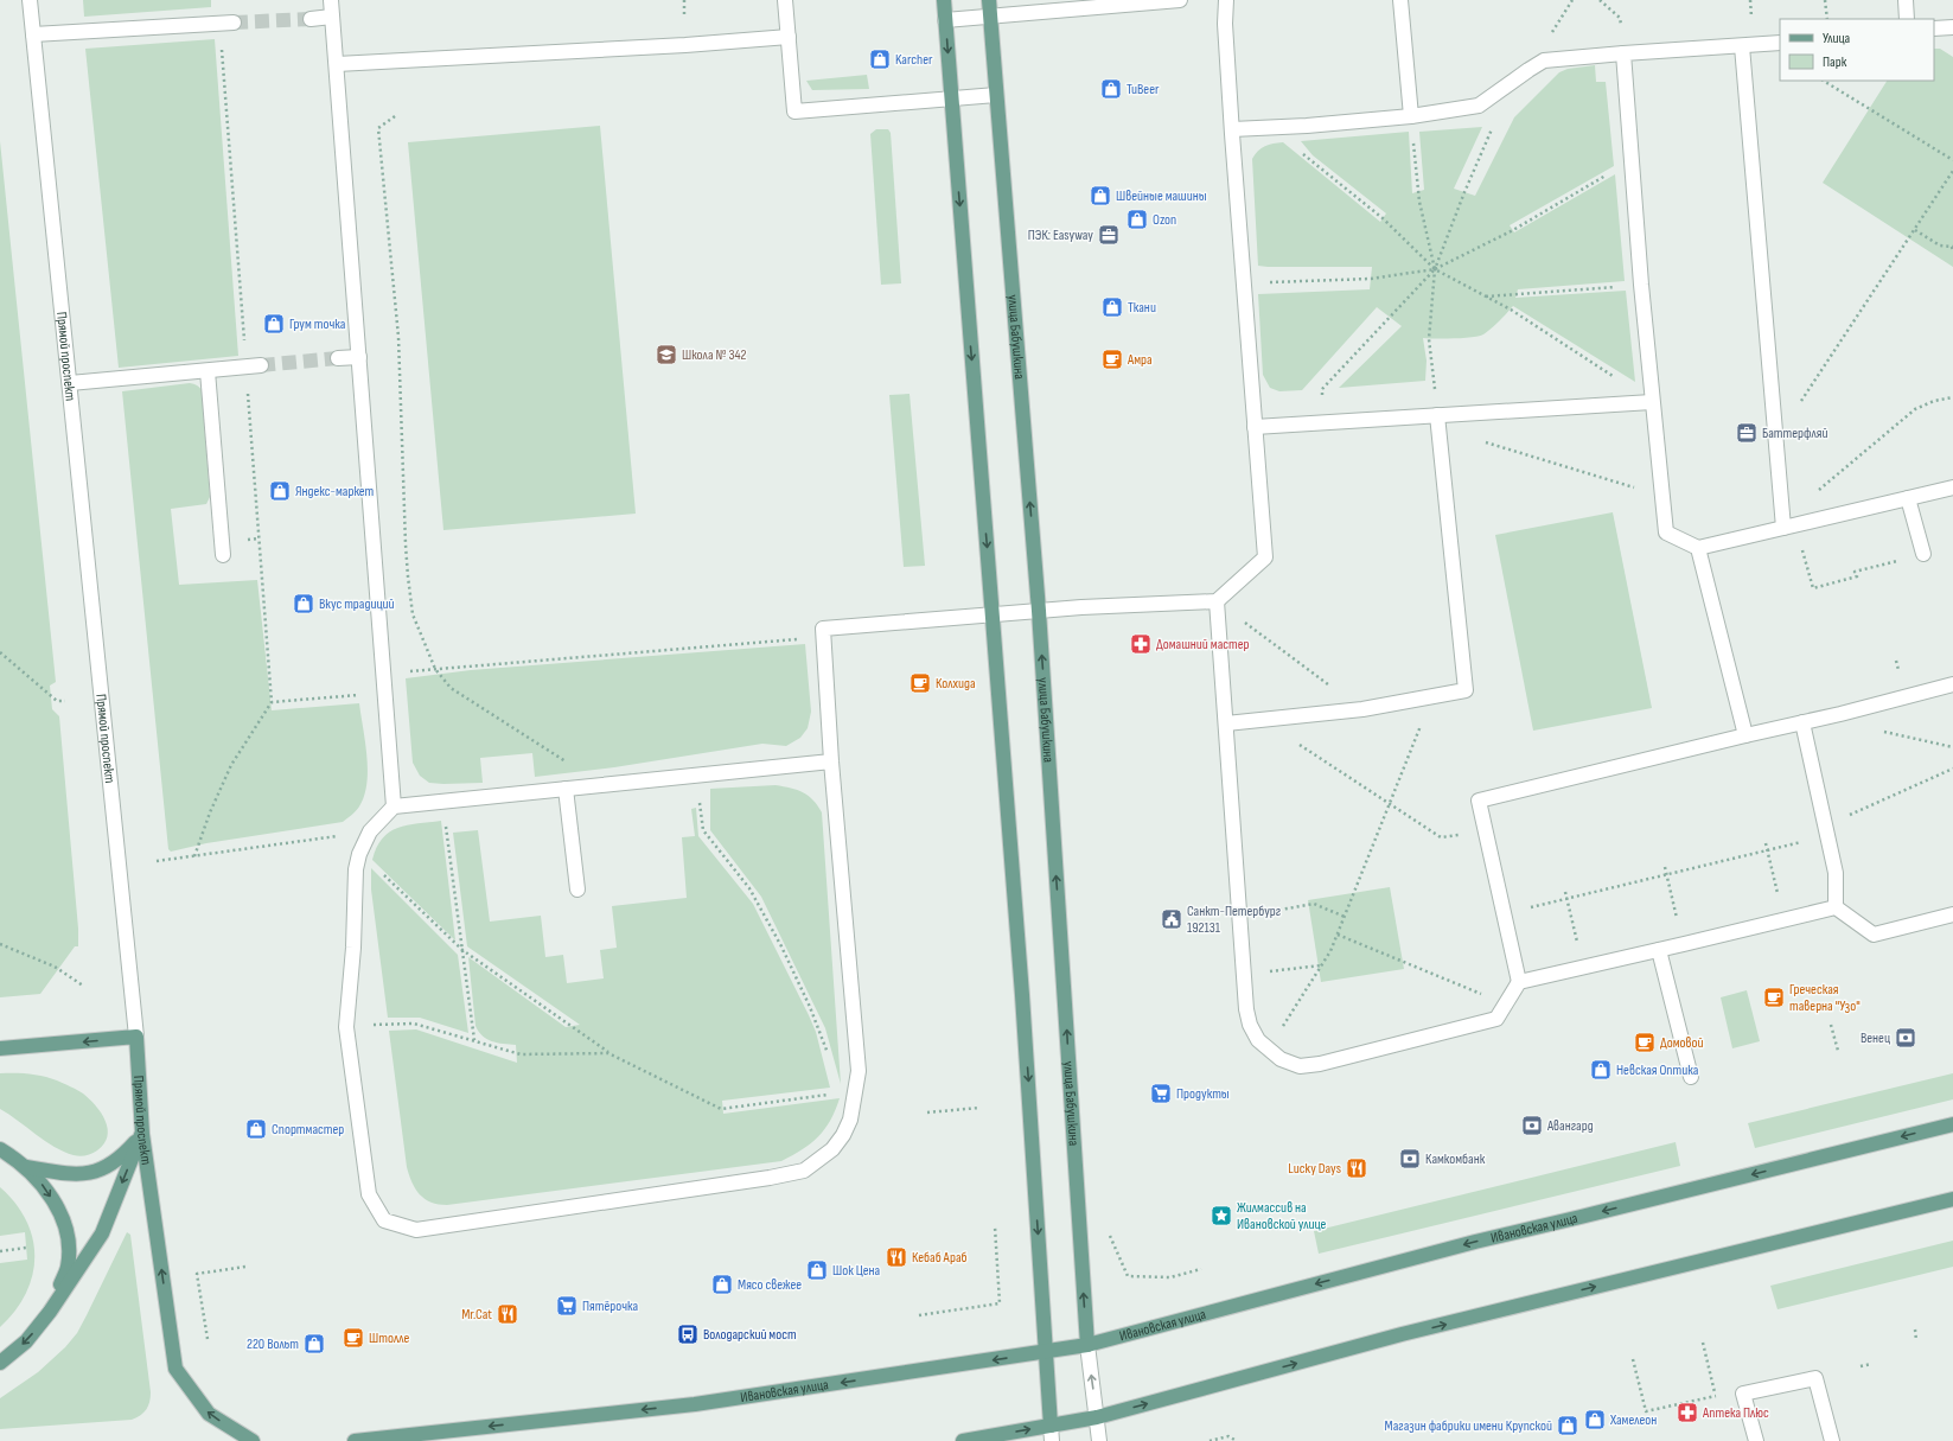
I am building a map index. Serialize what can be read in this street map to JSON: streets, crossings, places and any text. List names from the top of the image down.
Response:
{
  "streets": {
    "main road": ["улица Бабушкина", "Прямой проспект", "Ивановская улица"]
  },
  "crossings": [
    ["улица Бабушкина", "Ивановская улица"]
  ],
  "places": {
    "shop": [
      "Karcher",
      "TuBeer",
      "Швейные машины",
      "Ozon",
      "Ткани",
      "Грум точка",
      "Яндекс-маркет",
      "Вкус традиций",
      "Невская Оптика",
      "Спортмастер",
      "Шок Цена",
      "Мясо свежее",
      "220 Вольт",
      "Хамелеон",
      "Магазин фабрики имени Крупской"
    ],
    "office": ["ПЭК: Easyway", "Баттерфляй"],
    "school or university": ["Школа № 342"],
    "cafe": [
      "Амра",
      "Колхида",
      "Греческая таверна \"Узо\"",
      "Домовой",
      "Штолле"
    ],
    "pharmacy": ["Домашний мастер", "Аптека Плюс"],
    "public building": ["Санкт-Петербург 192131"],
    "bank": ["Венец", "Авангард", "Камкомбанк"],
    "supermarket": ["Продукты", "Пятёрочка"],
    "restaurant": ["Lucky Days", "Кебаб Араб", "Mr.Cat"],
    "place": ["Жилмассив на Ивановской улице"],
    "bus stop": ["Володарский мост"]
  },
  "legend": ["Улица", "Парк"]
}
